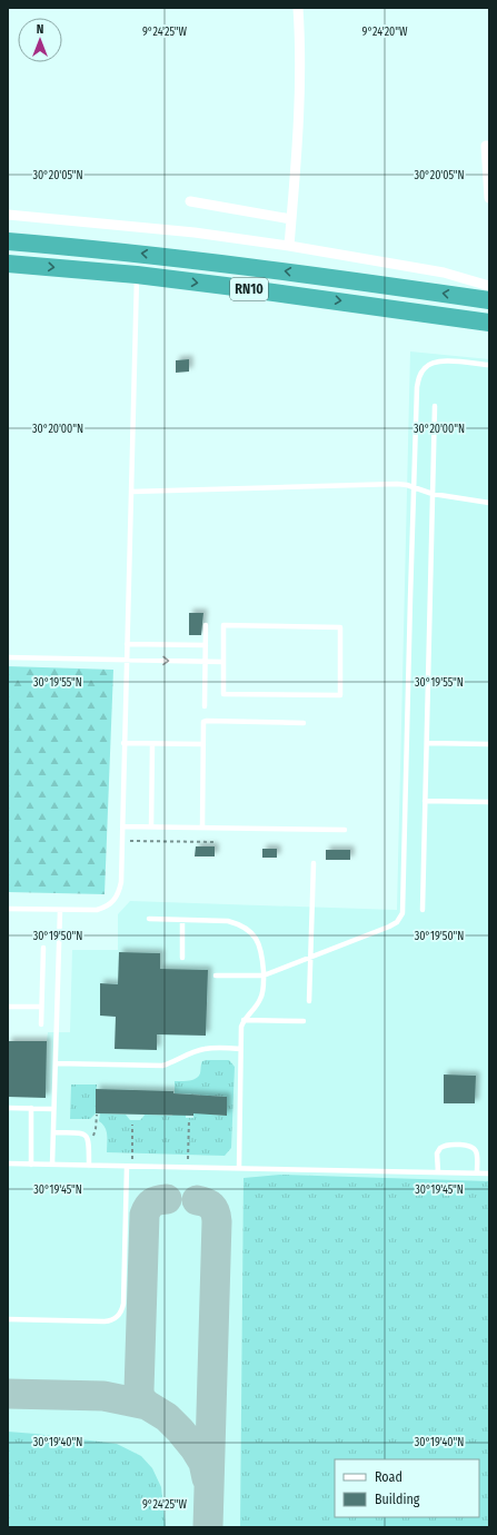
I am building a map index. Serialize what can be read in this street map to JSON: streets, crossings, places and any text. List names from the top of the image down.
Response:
{
  "streets": {
    "highway": ["RN10"]
  },
  "legend": ["Road", "Building"],
  "north": "top",
  "coordinates": [
    "9°24'25\"W",
    "9°24'20\"W",
    "30°20'05\"N",
    "30°20'00\"N",
    "30°19'55\"N",
    "30°19'50\"N",
    "30°19'45\"N",
    "30°19'40\"N"
  ]
}
